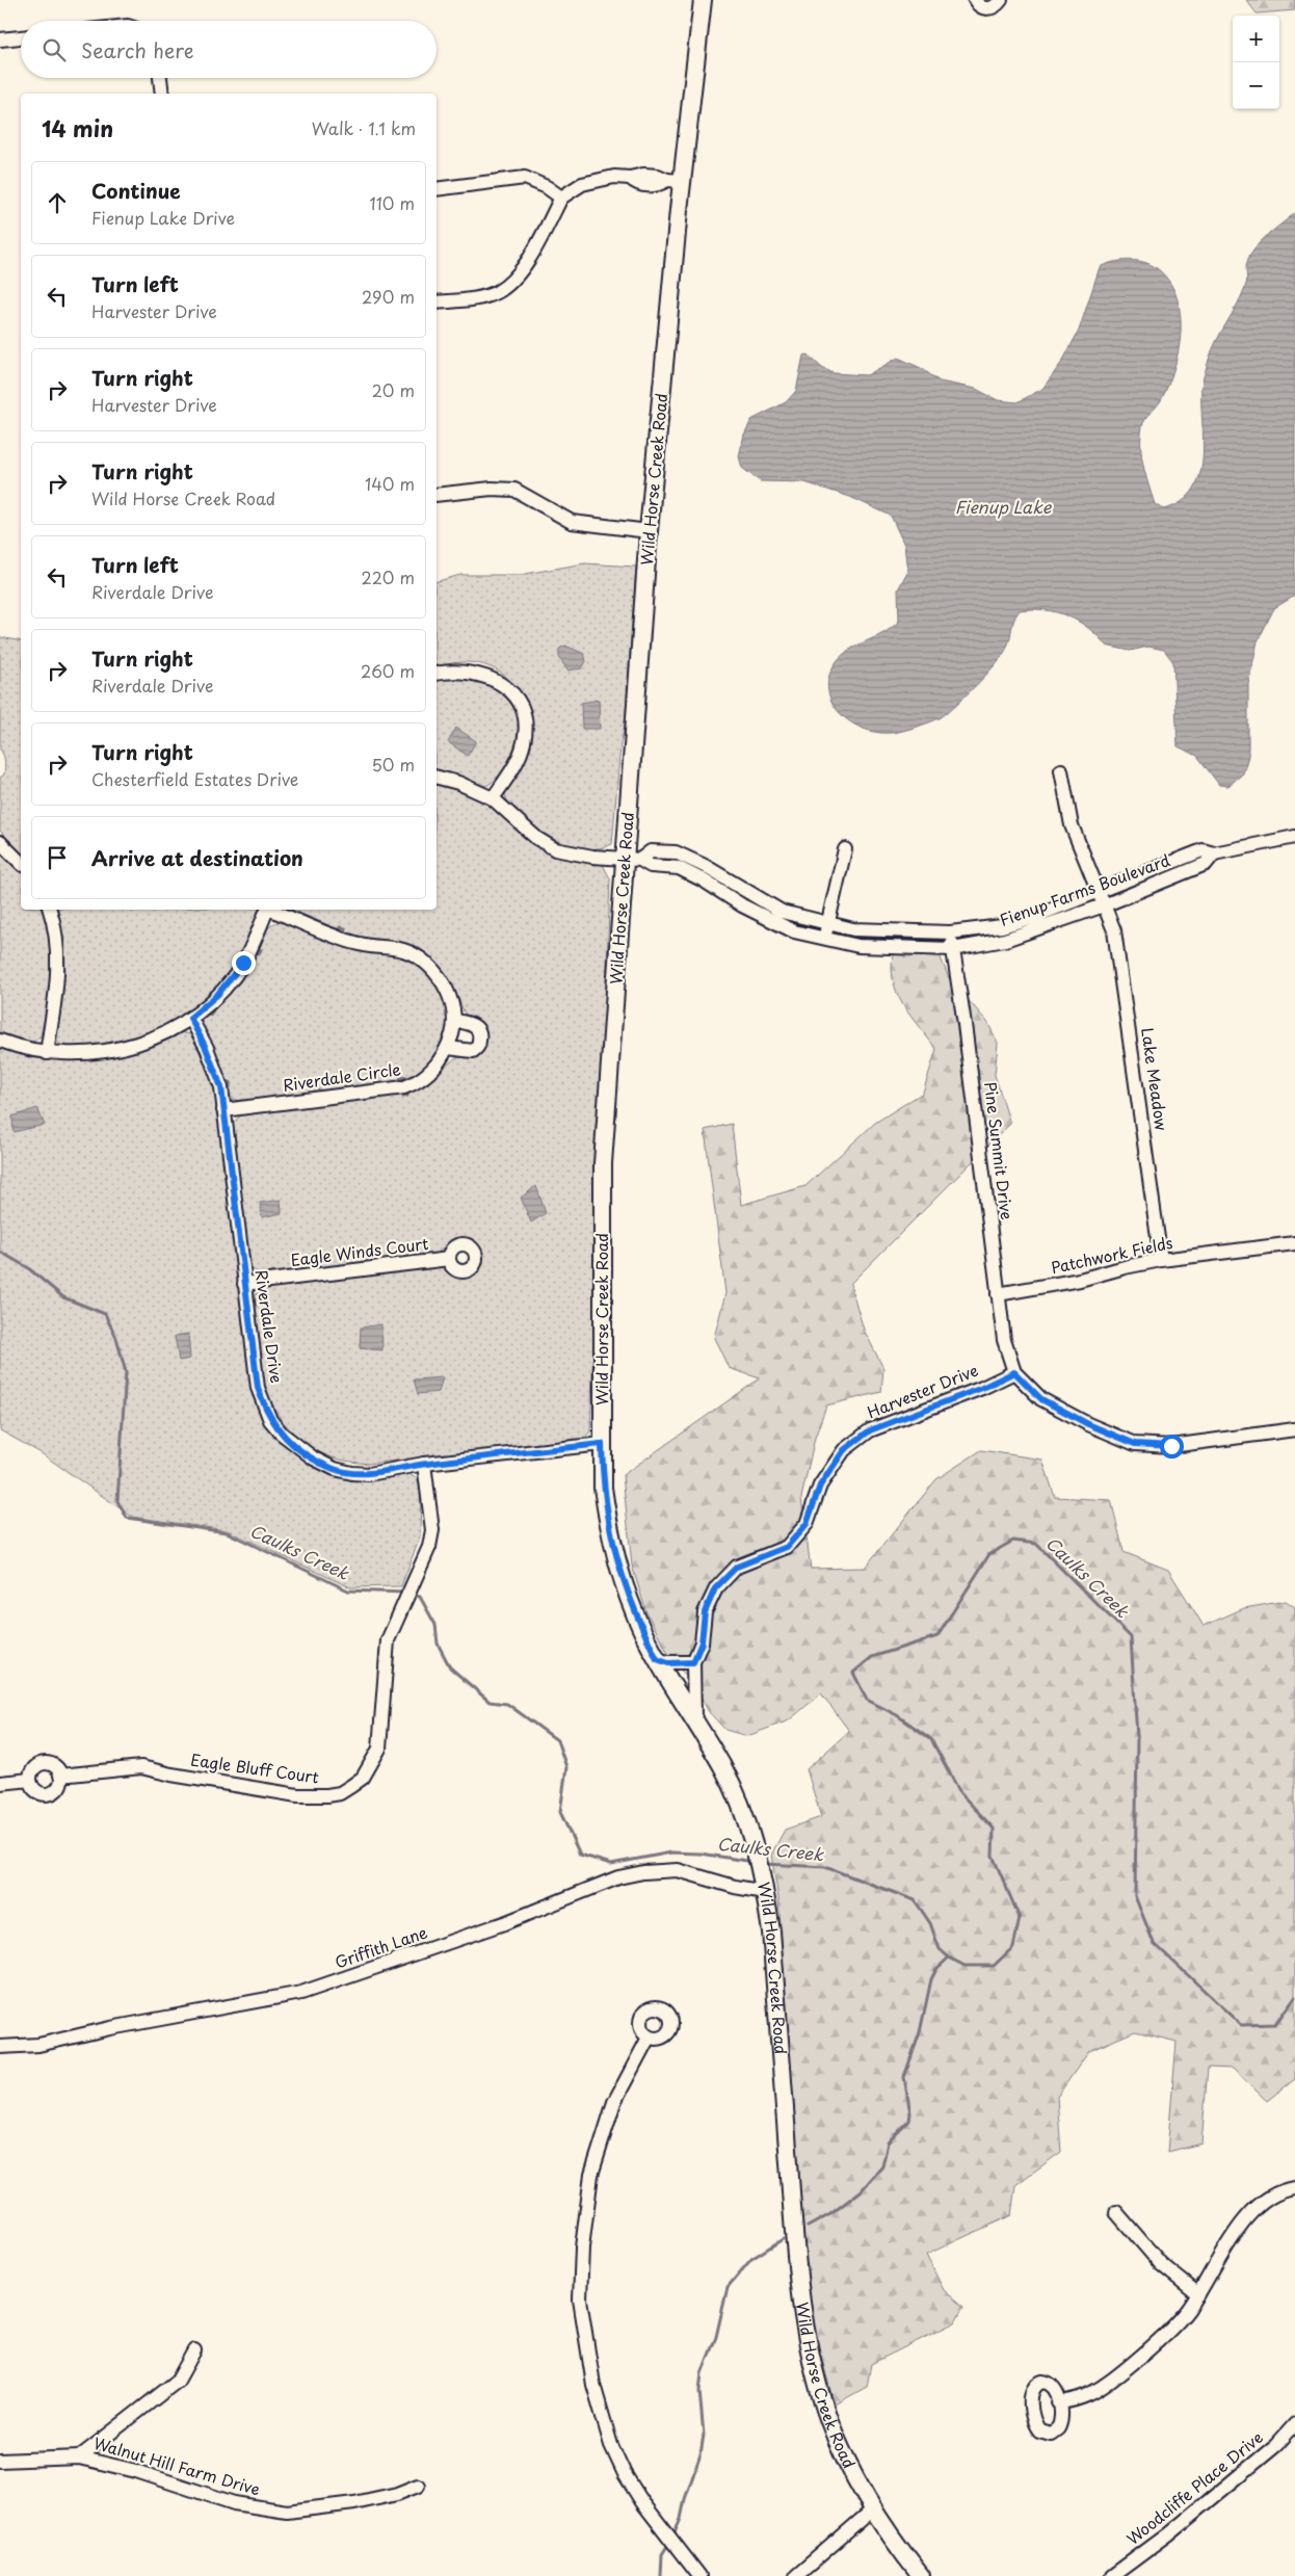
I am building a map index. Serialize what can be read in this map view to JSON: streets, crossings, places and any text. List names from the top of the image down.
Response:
{
  "streets": {
    "main road": ["Wild Horse Creek Road"],
    "street": [
      "Fienup Farms Boulevard",
      "Riverdale Circle",
      "Lake Meadow",
      "Pine Summit Drive",
      "Eagle Winds Court",
      "Patchwork Fields",
      "Riverdale Drive",
      "Harvester Drive",
      "Eagle Bluff Court",
      "Griffith Lane",
      "Walnut Hill Farm Drive",
      "Woodcliffe Place Drive"
    ]
  },
  "crossings": [
    ["Wild Horse Creek Road", "Fienup Farms Boulevard"],
    ["Wild Horse Creek Road", "Riverdale Drive"],
    ["Wild Horse Creek Road", "Harvester Drive"],
    ["Wild Horse Creek Road", "Griffith Lane"],
    ["Fienup Farms Boulevard", "Lake Meadow"],
    ["Fienup Farms Boulevard", "Pine Summit Drive"],
    ["Riverdale Circle", "Riverdale Drive"],
    ["Lake Meadow", "Patchwork Fields"],
    ["Pine Summit Drive", "Patchwork Fields"],
    ["Pine Summit Drive", "Harvester Drive"],
    ["Eagle Winds Court", "Riverdale Drive"],
    ["Riverdale Drive", "Eagle Bluff Court"]
  ],
  "water": ["Fienup Lake", "Caulks Creek"],
  "page": {
    "map_buttons": ["+", "−"],
    "search": "Search here",
    "heading": ["14 min", "Walk · 1.1 km"],
    "list": [
      ["Continue", "Fienup Lake Drive", "110 m"],
      ["Turn left", "Harvester Drive", "290 m"],
      ["Turn right", "Harvester Drive", "20 m"],
      ["Turn right", "Wild Horse Creek Road", "140 m"],
      ["Turn left", "Riverdale Drive", "220 m"],
      ["Turn right", "Riverdale Drive", "260 m"],
      ["Turn right", "Chesterfield Estates Drive", "50 m"],
      "Arrive at destination"
    ]
  }
}
